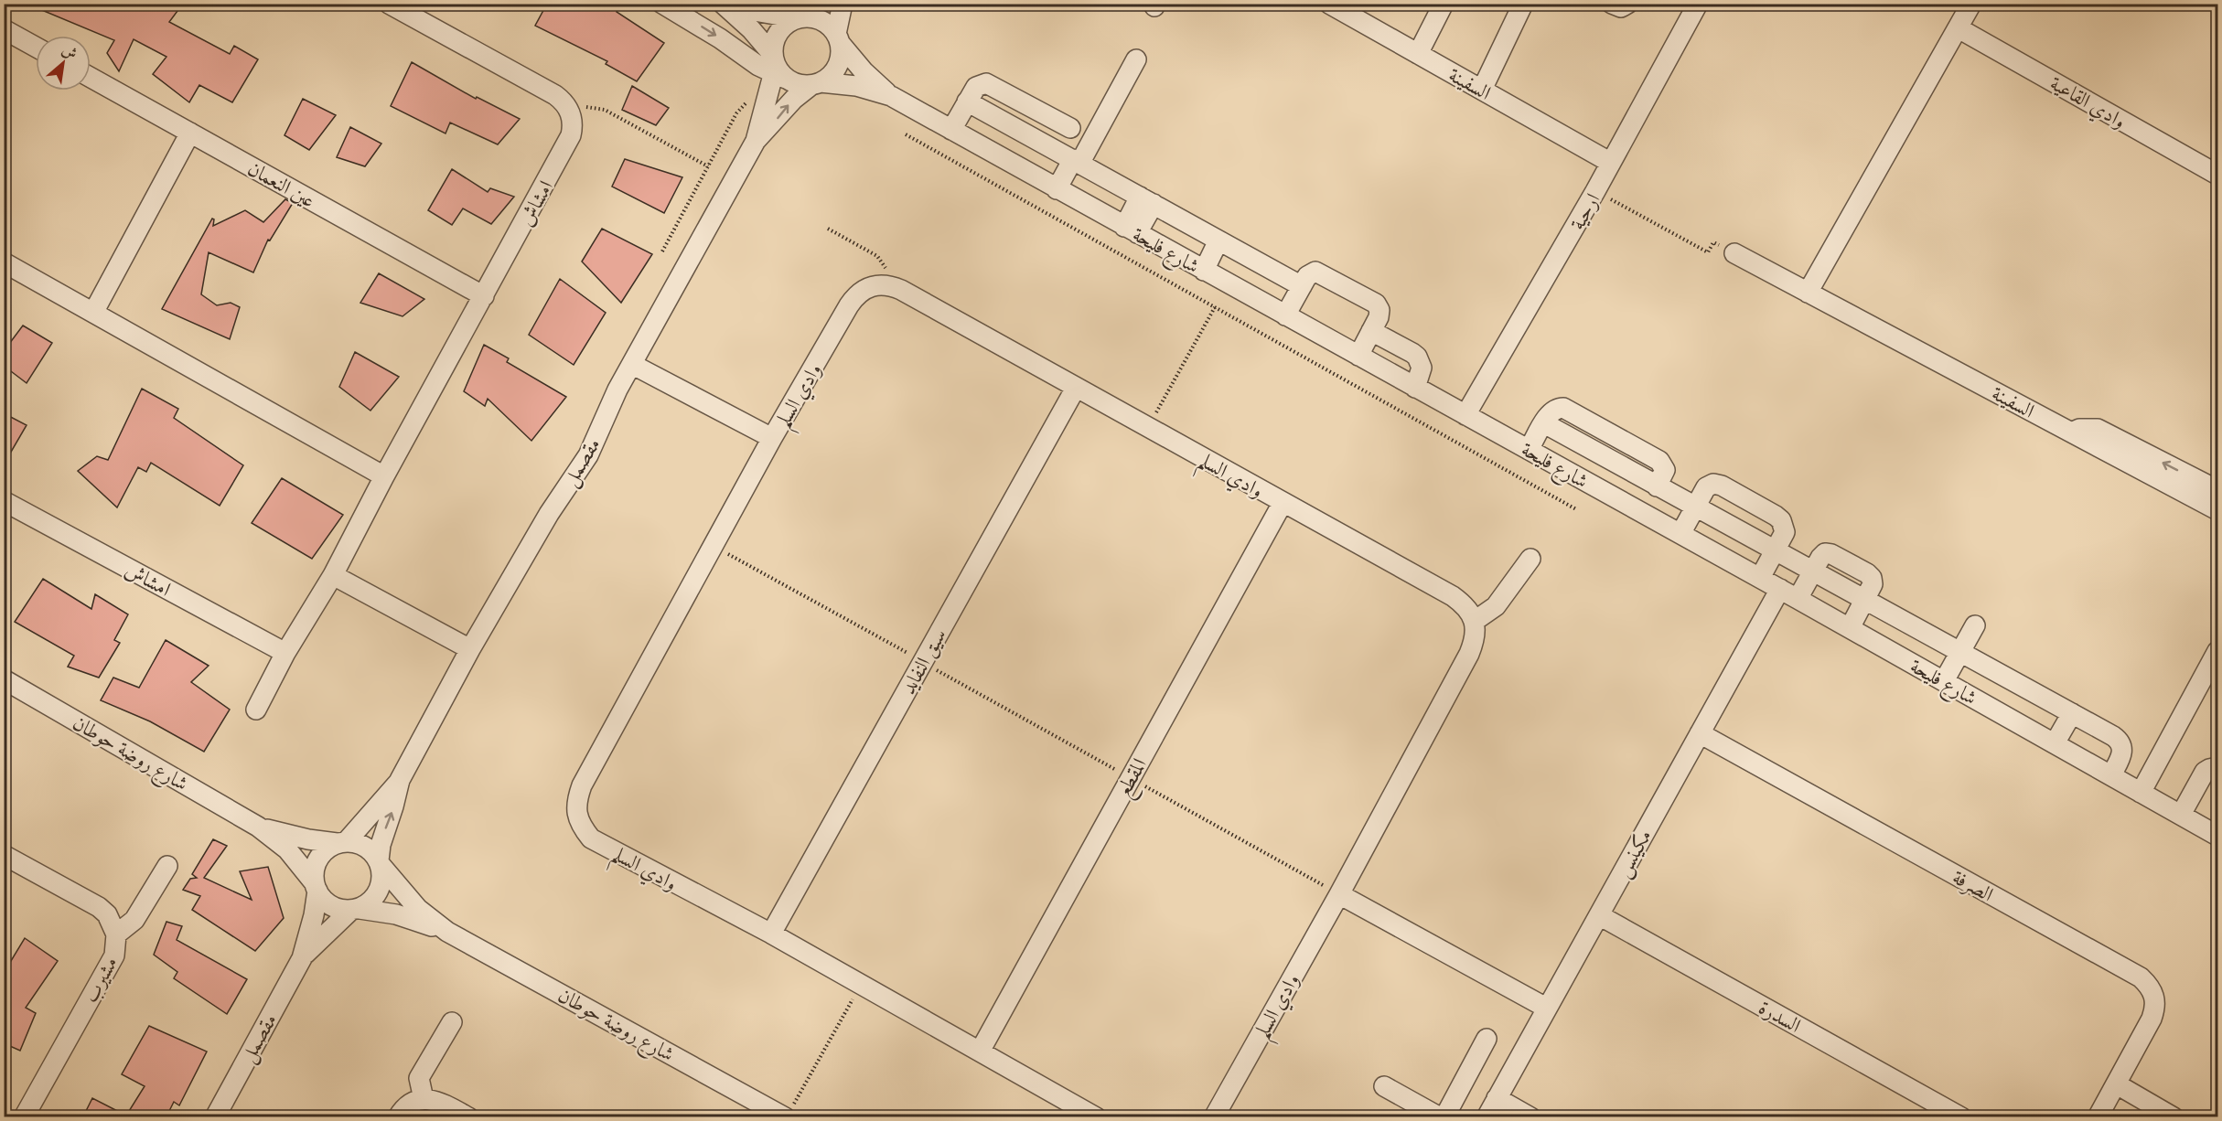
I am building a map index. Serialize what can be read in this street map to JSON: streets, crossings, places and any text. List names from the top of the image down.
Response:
{
  "streets": {
    "street": [
      "السفينة",
      "وادي القاعية",
      "عين النعمان",
      "امشاش",
      "ارحية",
      "شارع فليحة",
      "وادي السلم",
      "مقصمل",
      "سيق النفايد",
      "شارع روضة حوطان",
      "المقطع",
      "مكينس",
      "الصرفة",
      "مشيرب",
      "السدرة"
    ]
  },
  "crossings": [
    ["السفينة", "ارحية"],
    ["عين النعمان", "امشاش"],
    ["ارحية", "شارع فليحة"],
    ["شارع فليحة", "مقصمل"],
    ["شارع فليحة", "مكينس"],
    ["وادي السلم", "مقصمل"],
    ["وادي السلم", "سيق النفايد"],
    ["وادي السلم", "المقطع"],
    ["مقصمل", "شارع روضة حوطان"],
    ["مكينس", "الصرفة"],
    ["مكينس", "السدرة"]
  ],
  "north": "top right"
}
